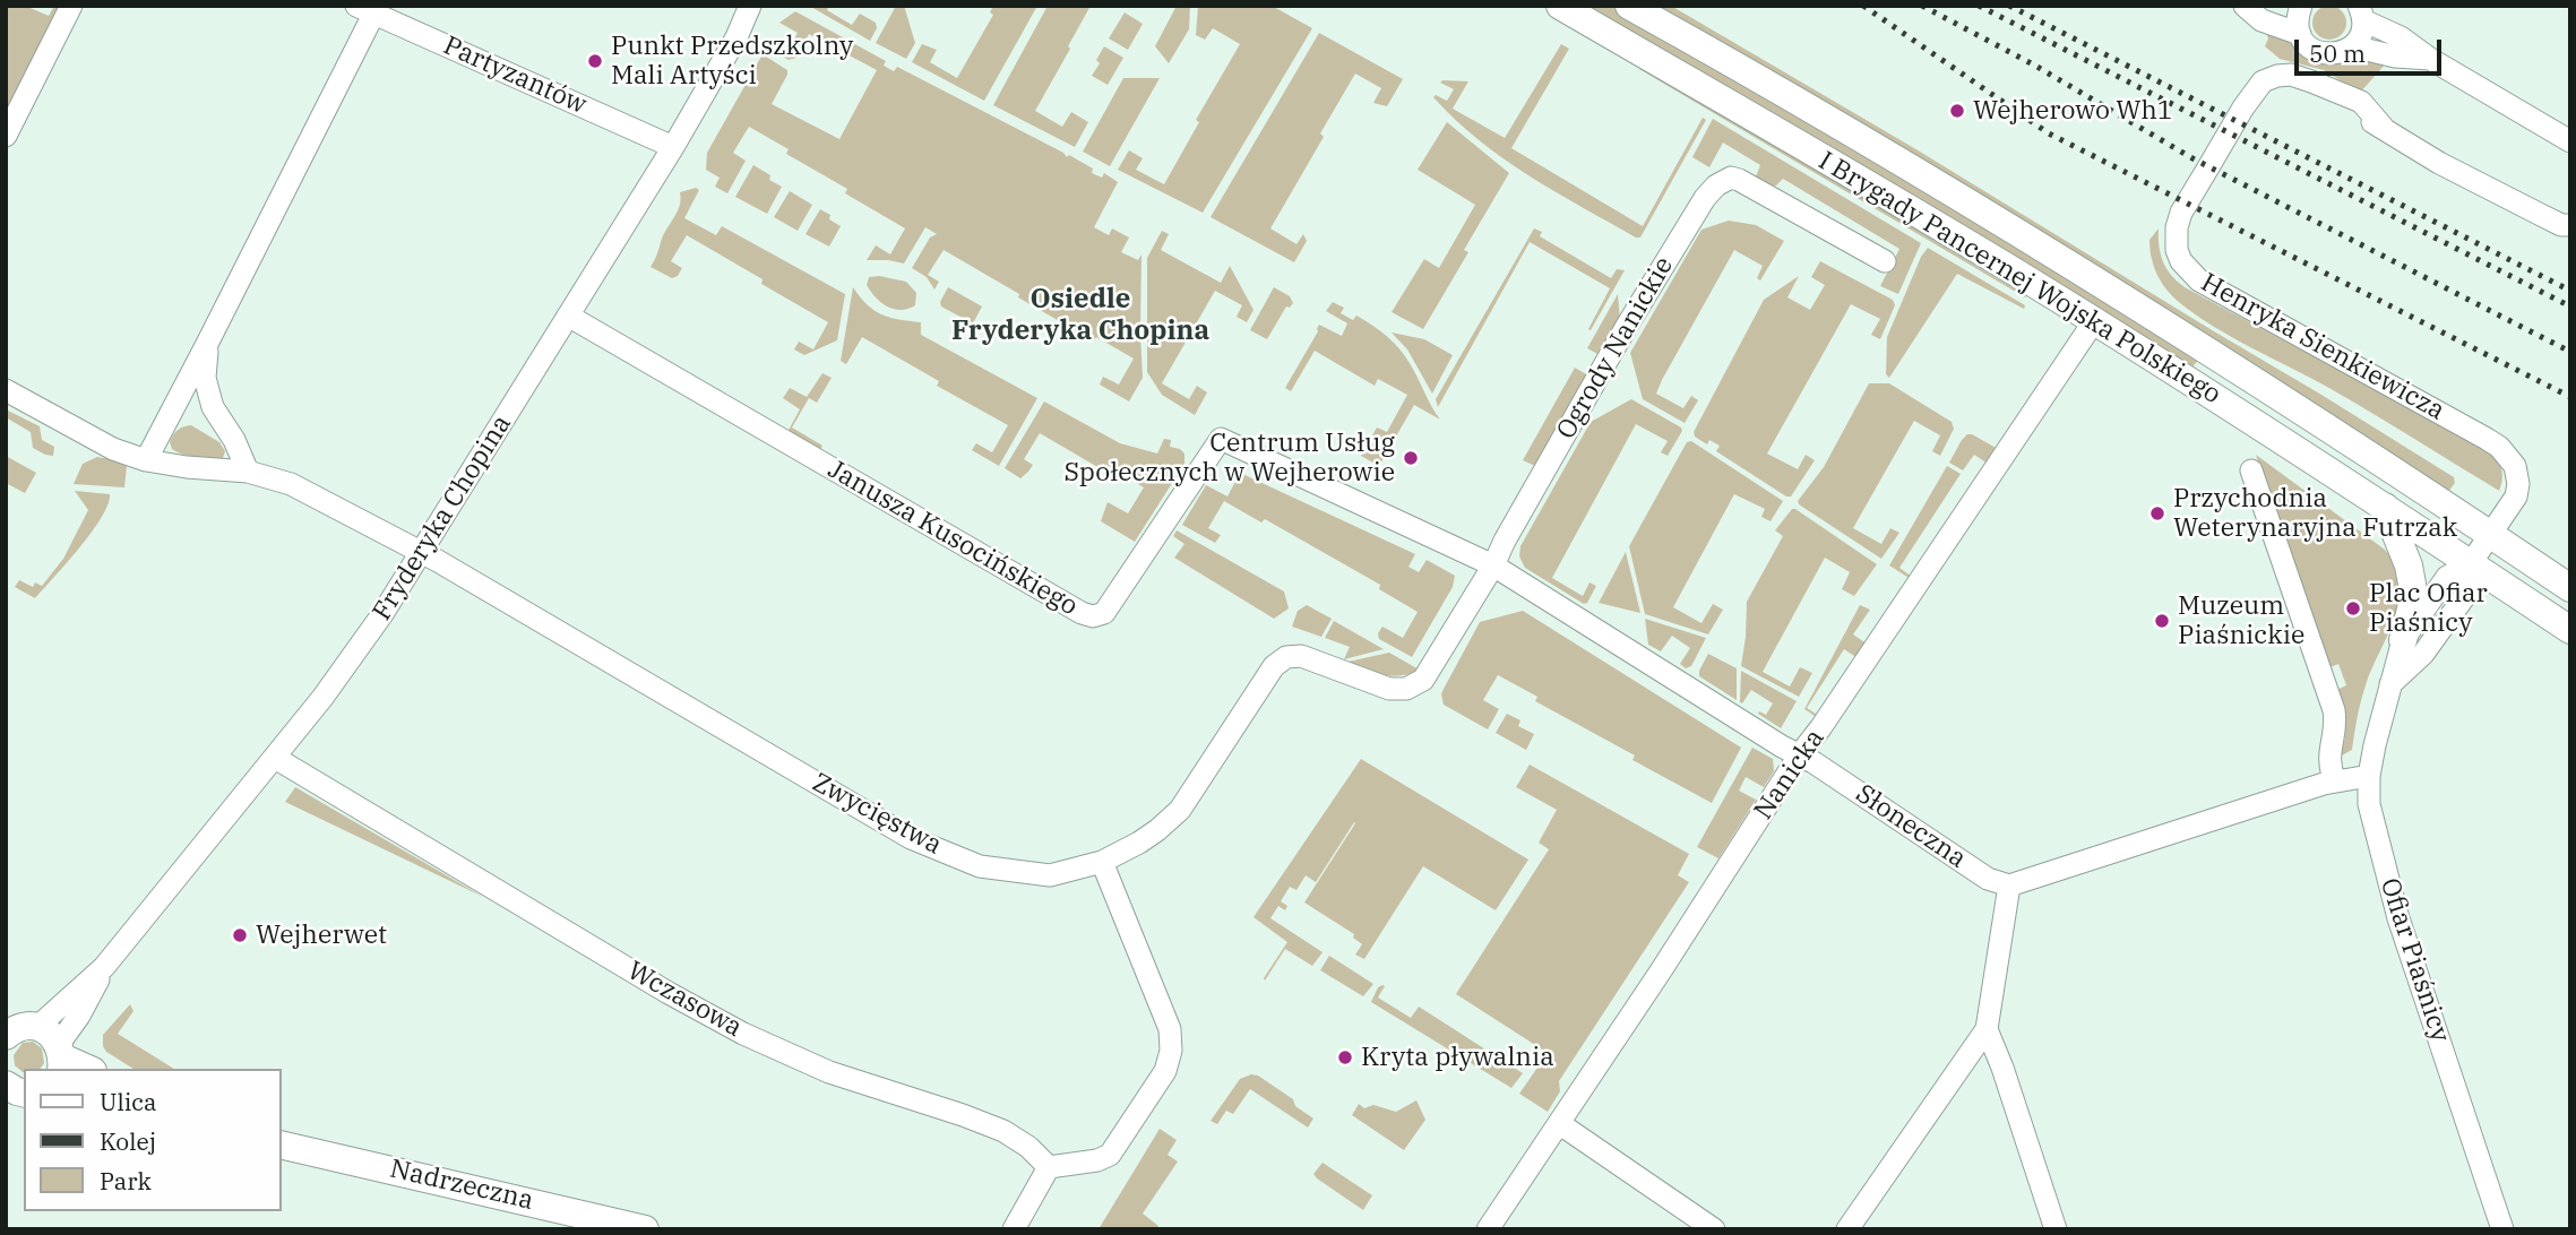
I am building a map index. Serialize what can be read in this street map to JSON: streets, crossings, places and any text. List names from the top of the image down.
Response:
{
  "streets": {
    "main road": ["I Brygady Pancernej Wojska Polskiego", "Nadrzeczna"],
    "street": [
      "Partyzantów",
      "Henryka Sienkiewicza",
      "Ogrody Nanickie",
      "Fryderyka Chopina",
      "Janusza Kusocińskiego",
      "Nanicka",
      "Zwycięstwa",
      "Słoneczna",
      "Ofiar Piaśnicy",
      "Wczasowa"
    ]
  },
  "crossings": [
    ["Partyzantów", "Fryderyka Chopina"],
    ["I Brygady Pancernej Wojska Polskiego", "Henryka Sienkiewicza"],
    ["I Brygady Pancernej Wojska Polskiego", "Nanicka"],
    ["I Brygady Pancernej Wojska Polskiego", "Ofiar Piaśnicy"],
    ["Ogrody Nanickie", "Janusza Kusocińskiego"],
    ["Ogrody Nanickie", "Zwycięstwa"],
    ["Ogrody Nanickie", "Słoneczna"],
    ["Fryderyka Chopina", "Janusza Kusocińskiego"],
    ["Fryderyka Chopina", "Zwycięstwa"],
    ["Fryderyka Chopina", "Wczasowa"],
    ["Janusza Kusocińskiego", "Słoneczna"],
    ["Nanicka", "Słoneczna"]
  ],
  "districts": ["Osiedle Fryderyka Chopina"],
  "places": [
    "Punkt Przedszkolny Mali Artyści",
    "Wejherowo Wh1",
    "Centrum Usług Społecznych w Wejherowie",
    "Przychodnia Weterynaryjna Futrzak",
    "Plac Ofiar Piaśnicy",
    "Muzeum Piaśnickie",
    "Wejherwet",
    "Kryta pływalnia"
  ],
  "legend": ["Ulica", "Kolej", "Park"],
  "scale_bar": "50 m"
}
